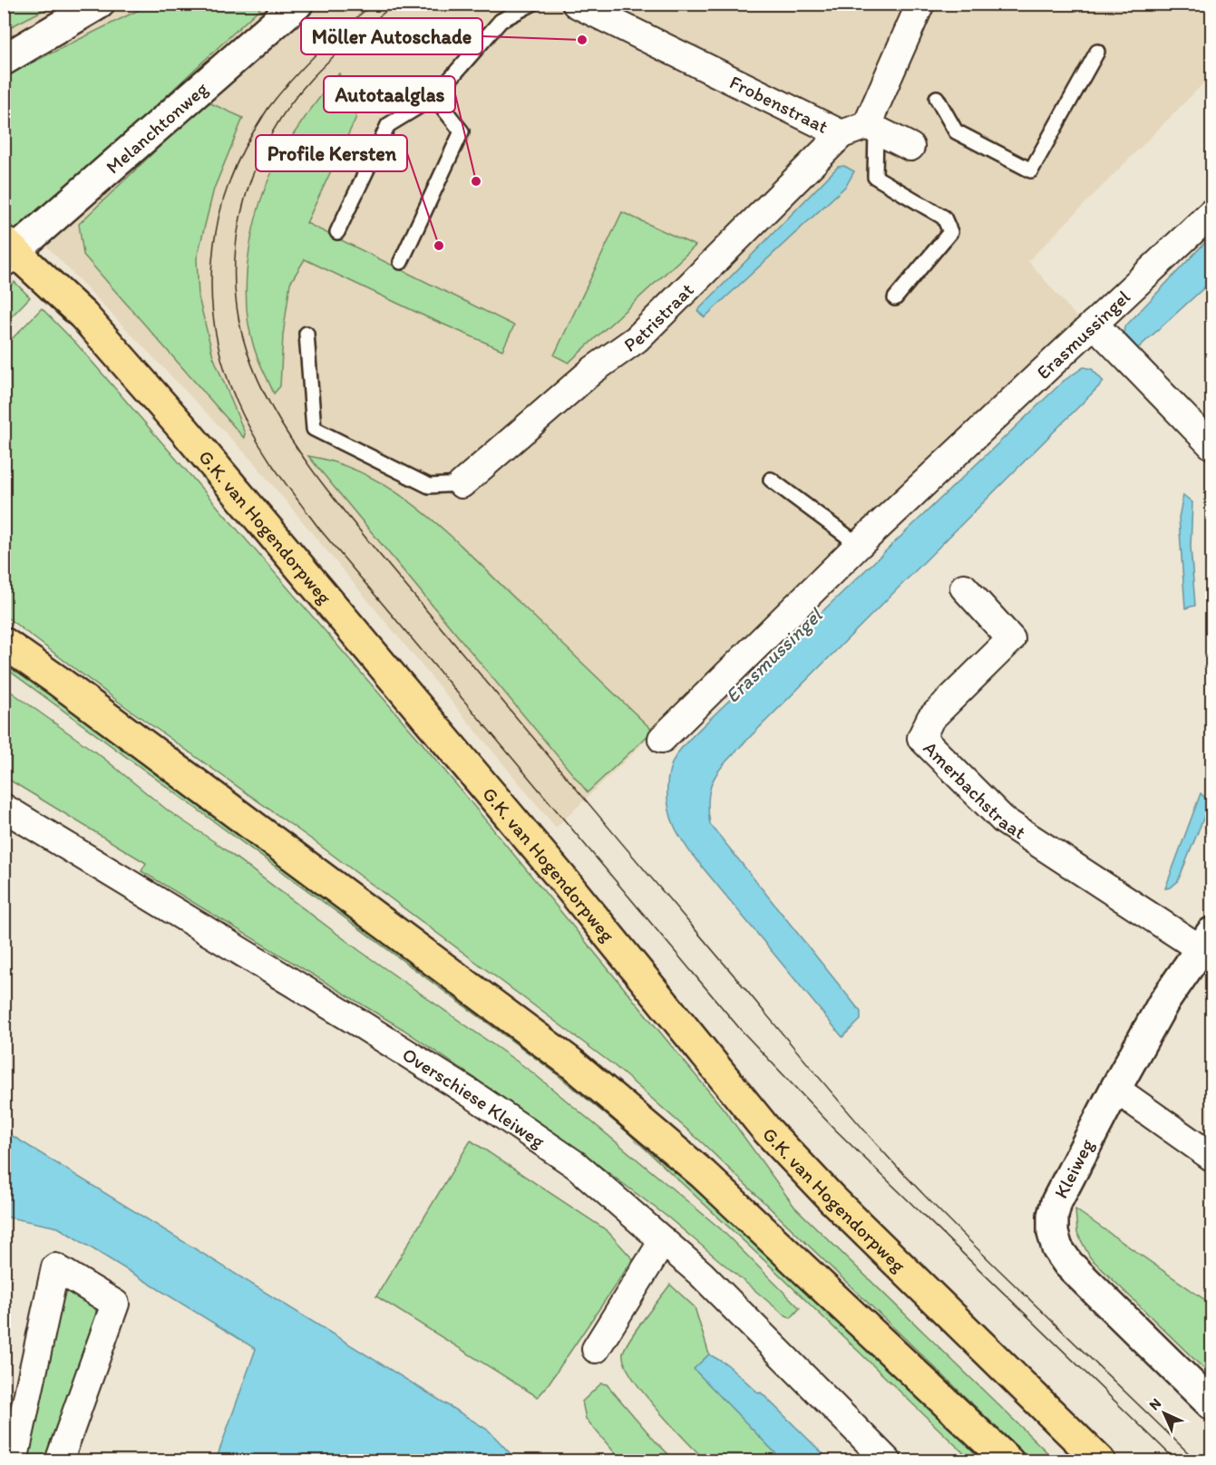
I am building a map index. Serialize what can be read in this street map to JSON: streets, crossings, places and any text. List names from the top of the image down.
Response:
{
  "streets": {
    "main road": ["G.K. van Hogendorpweg"],
    "street": [
      "Frobenstraat",
      "Melanchtonweg",
      "Petristraat",
      "Erasmussingel",
      "Amerbachstraat",
      "Overschiese Kleiweg",
      "Kleiweg"
    ]
  },
  "crossings": [
    ["Frobenstraat", "Petristraat"],
    ["Melanchtonweg", "G.K. van Hogendorpweg"],
    ["Amerbachstraat", "Kleiweg"]
  ],
  "water": ["Erasmussingel"],
  "places": ["Möller Autoschade", "Autotaalglas", "Profile Kersten"],
  "north": "top left"
}
